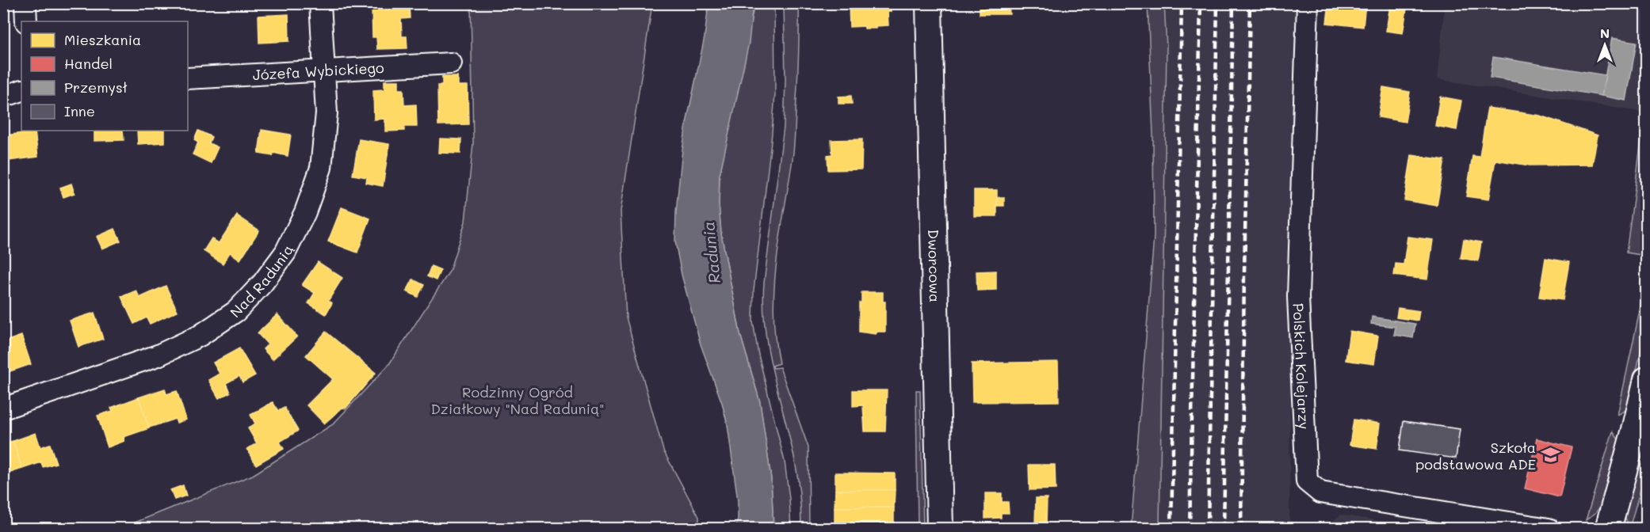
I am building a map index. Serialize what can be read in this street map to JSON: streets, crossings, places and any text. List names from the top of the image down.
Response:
{
  "streets": {
    "street": [
      "Józefa Wybickiego",
      "Dworcowa",
      "Nad Radunią",
      "Polskich Kolejarzy"
    ]
  },
  "crossings": [
    ["Józefa Wybickiego", "Nad Radunią"]
  ],
  "water": ["Radunia"],
  "parks": ["Rodzinny Ogród Działkowy \"Nad Radunią\""],
  "places": {
    "school or university": ["Szkoła podstawowa ADE"]
  },
  "legend": [
    "Mieszkania",
    "Handel",
    "Przemysł",
    "Inne"
  ],
  "north": "top"
}
